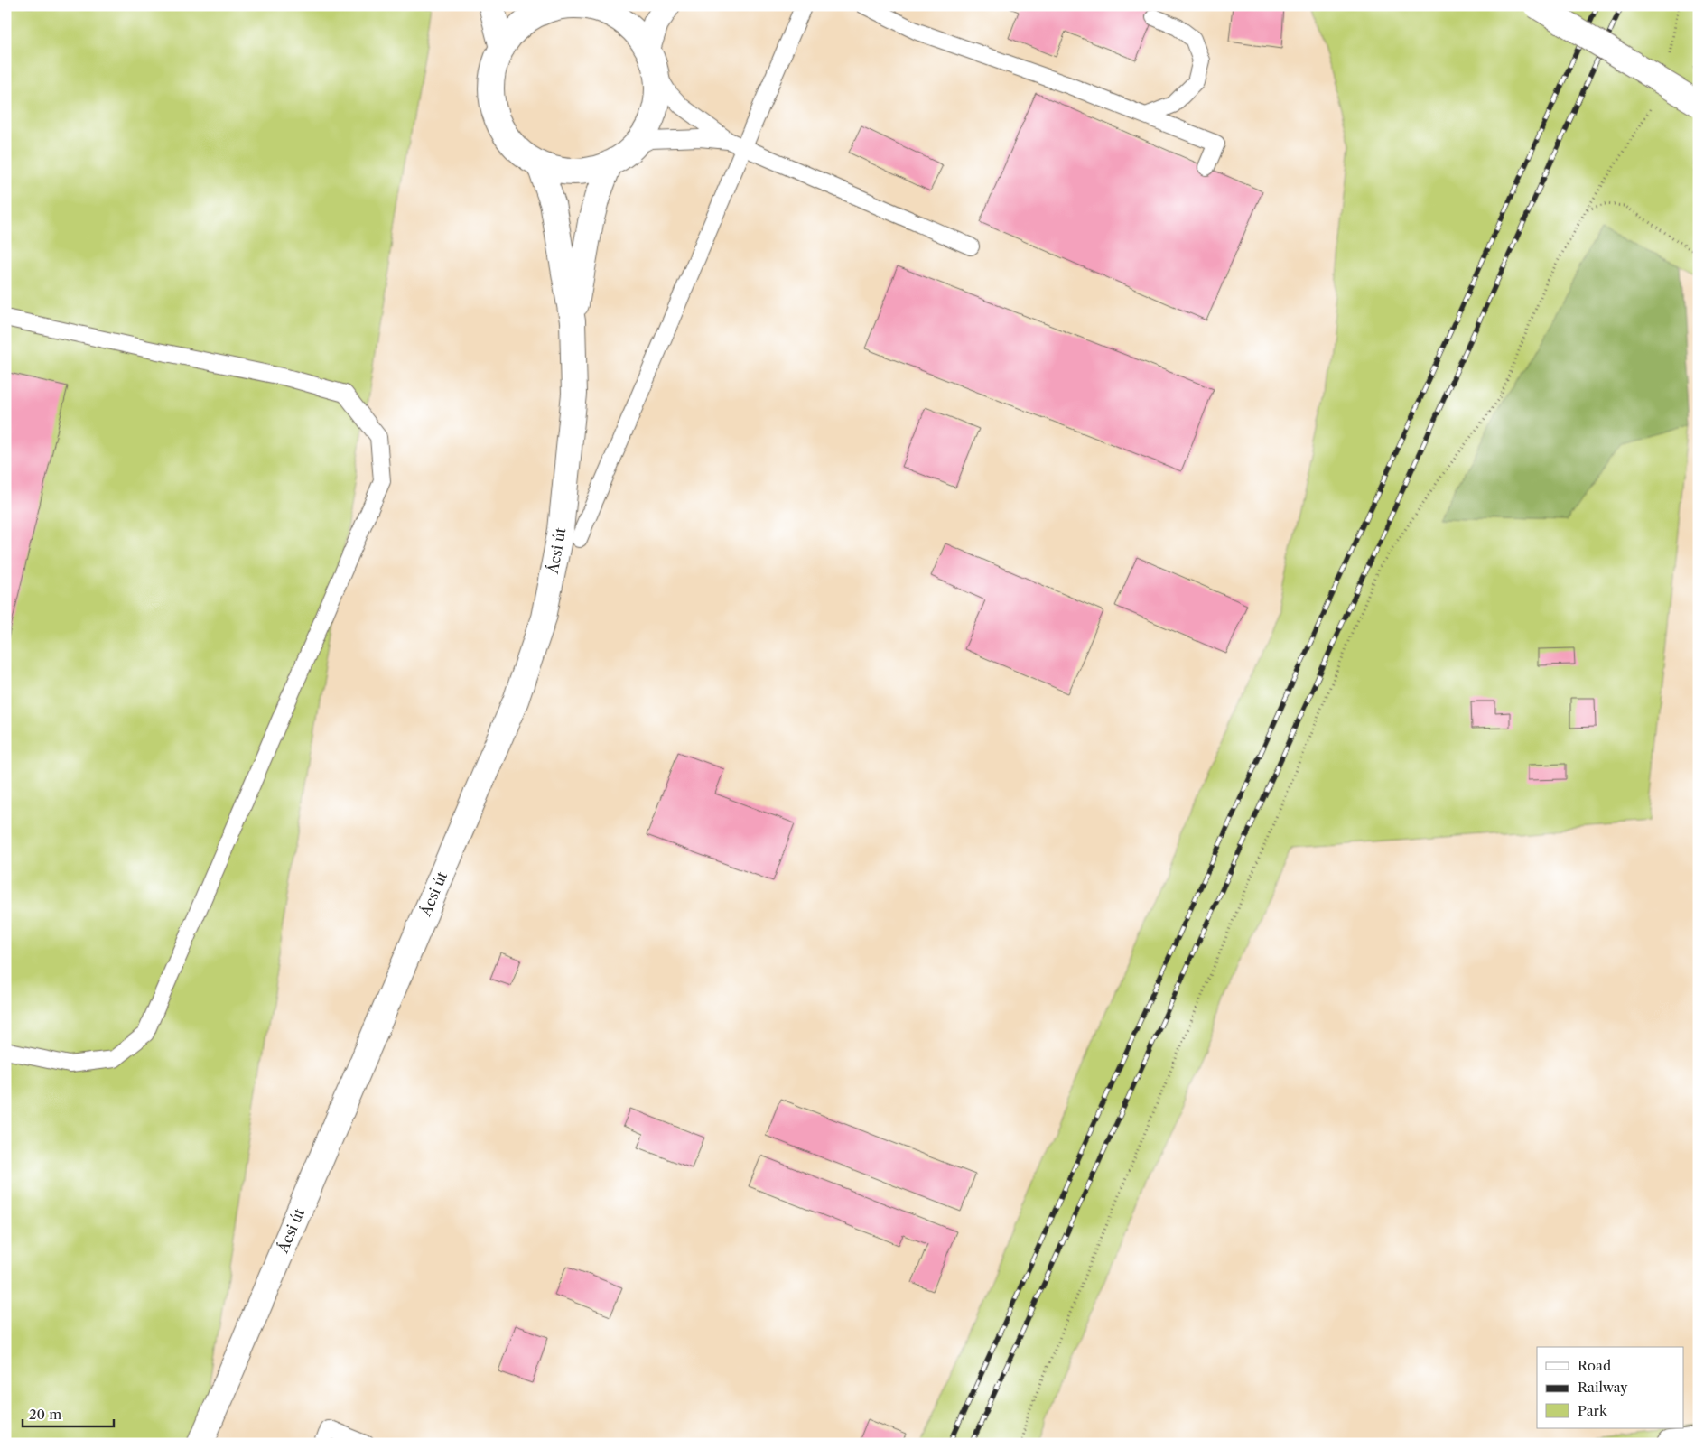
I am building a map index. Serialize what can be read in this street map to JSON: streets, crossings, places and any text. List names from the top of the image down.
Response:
{
  "streets": {
    "main road": ["Ácsi út"]
  },
  "legend": ["Road", "Railway", "Park"],
  "scale_bar": "20 m"
}
